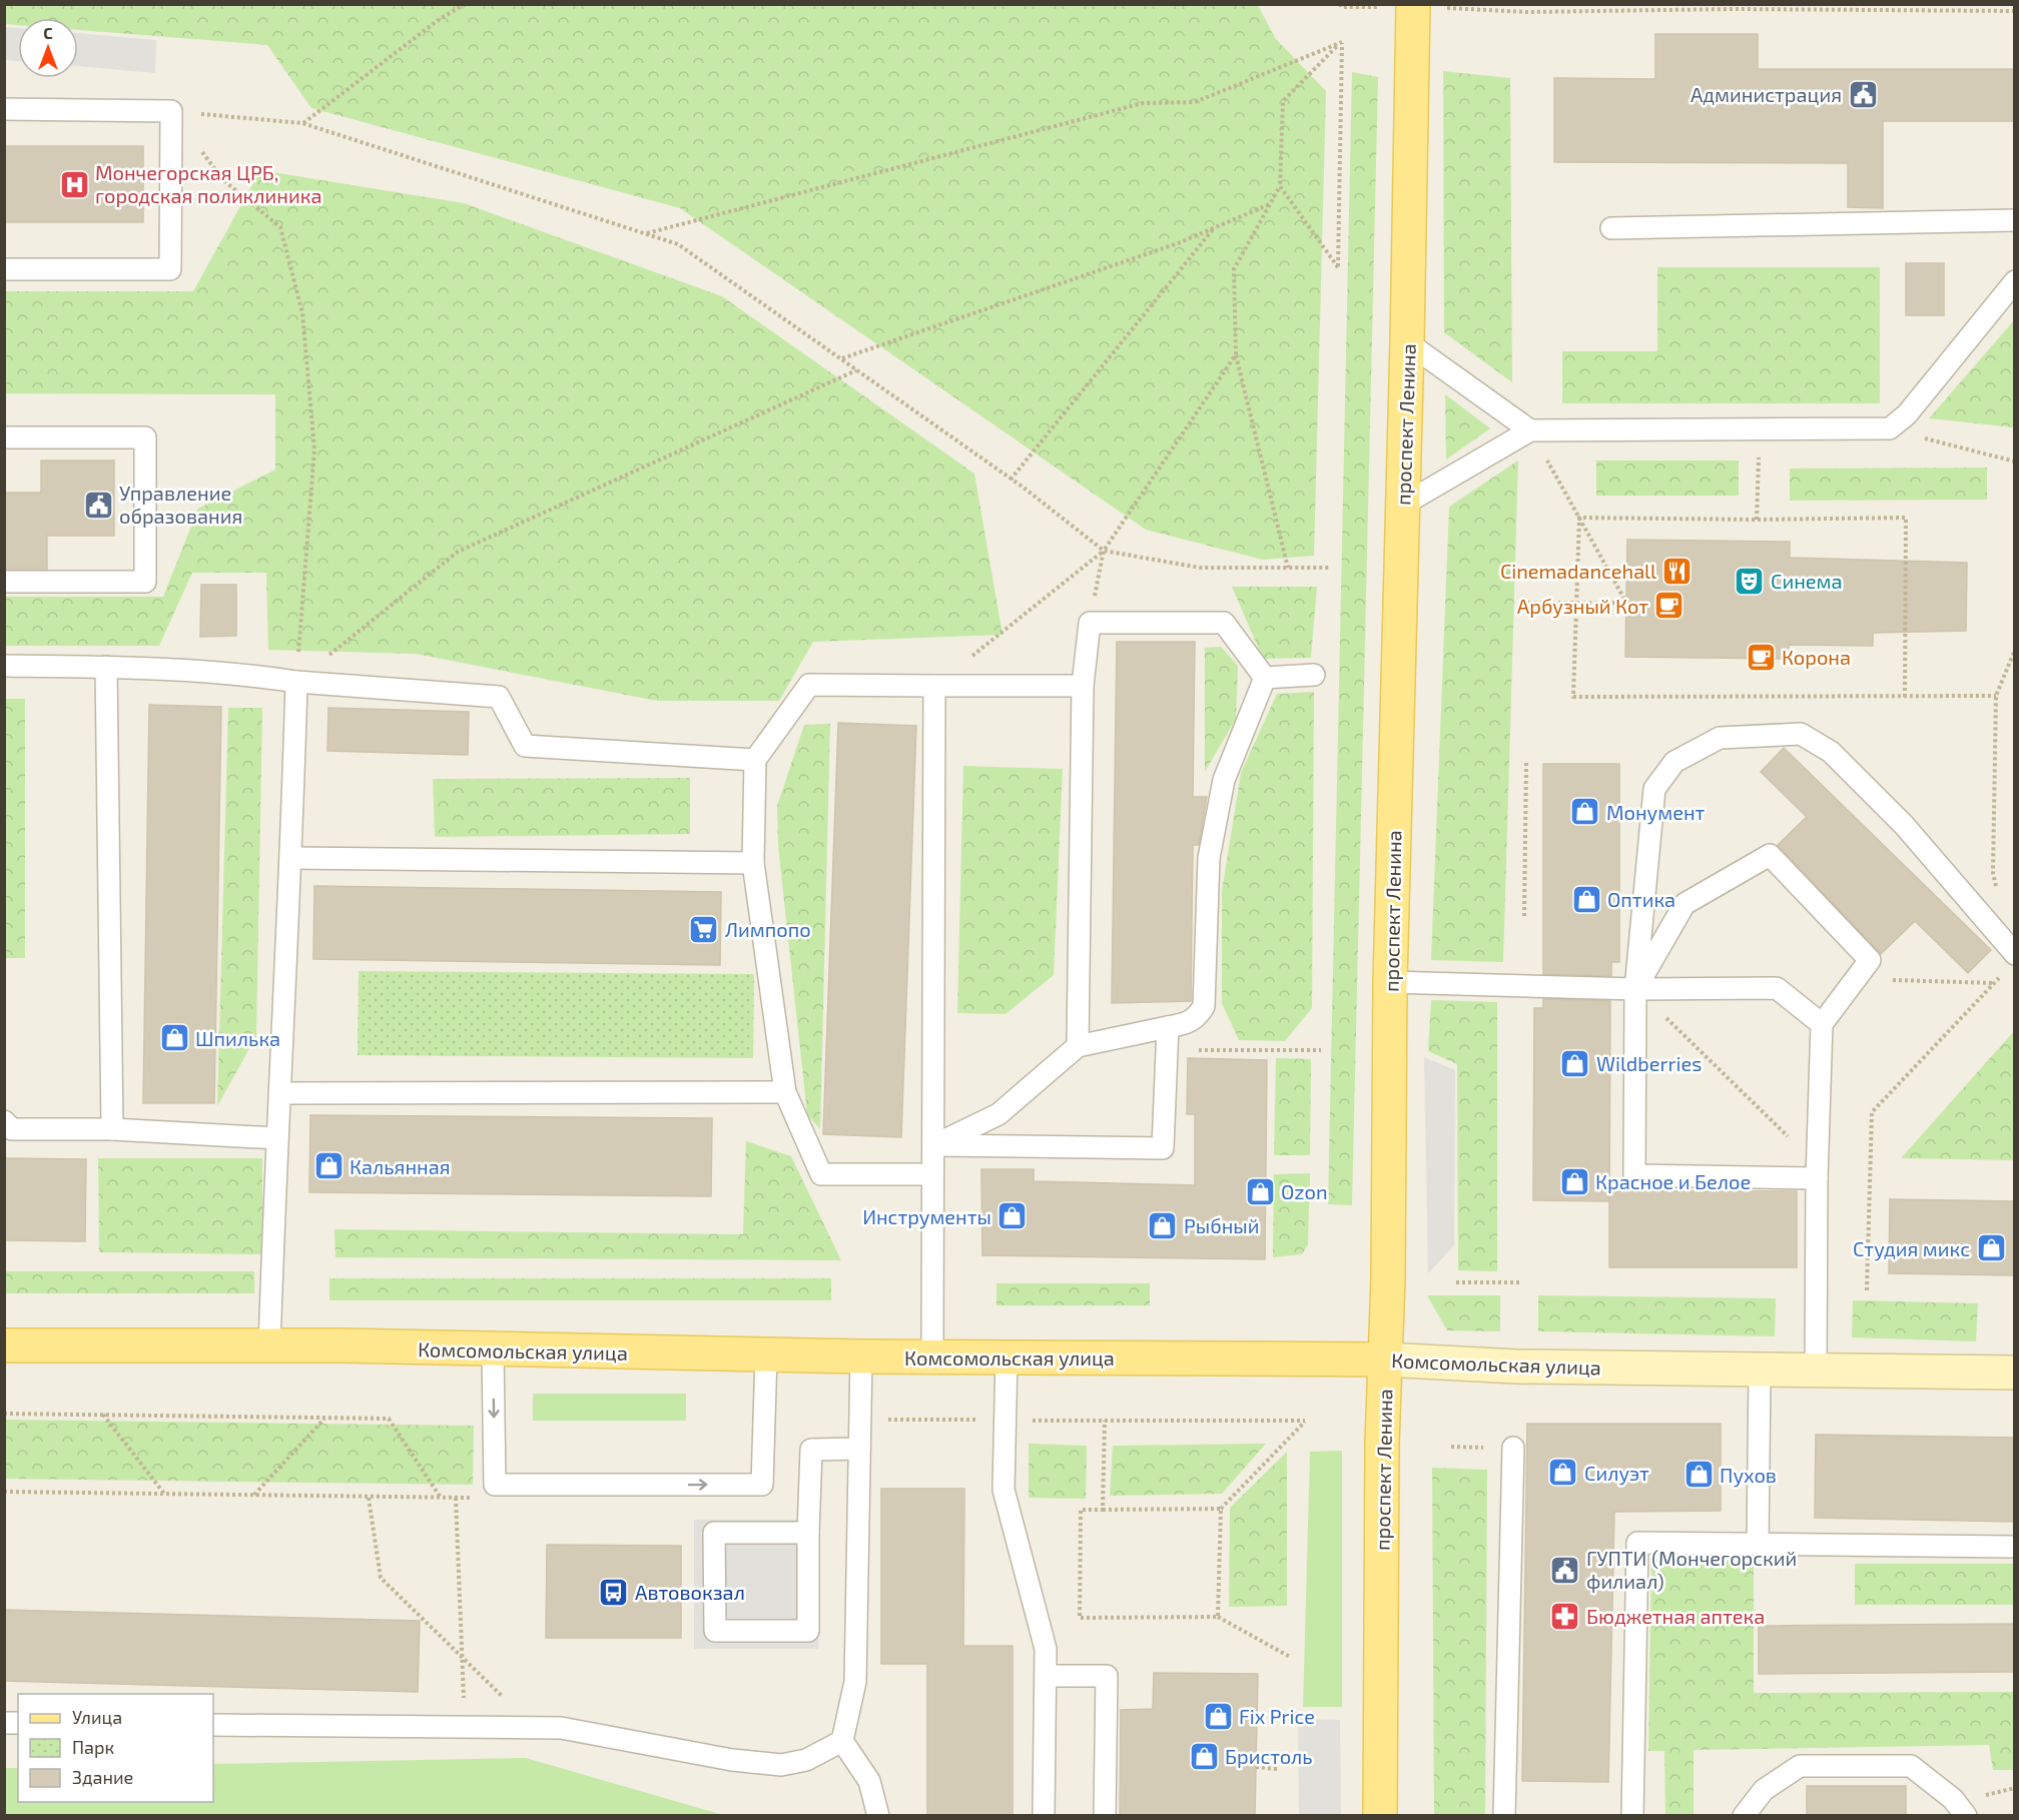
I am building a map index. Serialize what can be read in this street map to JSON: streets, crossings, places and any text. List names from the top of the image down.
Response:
{
  "streets": {
    "main road": ["проспект Ленина", "Комсомольская улица"]
  },
  "crossings": [
    ["проспект Ленина", "Комсомольская улица"]
  ],
  "places": {
    "public building": ["Администрация", "Управление образования", "ГУПТИ (Мончегорский филиал)"],
    "hospital": ["Мончегорская ЦРБ, городская поликлиника"],
    "restaurant": ["Cinemadancehall"],
    "theatre": ["Синема"],
    "cafe": ["Арбузный Кот", "Корона"],
    "shop": [
      "Монумент",
      "Оптика",
      "Шпилька",
      "Wildberries",
      "Кальянная",
      "Красное и Белое",
      "Ozon",
      "Инструменты",
      "Рыбный",
      "Студия микс",
      "Силуэт",
      "Пухов",
      "Fix Price",
      "Бристоль"
    ],
    "supermarket": ["Лимпопо"],
    "bus stop": ["Автовокзал"],
    "pharmacy": ["Бюджетная аптека"]
  },
  "legend": ["Улица", "Парк", "Здание"],
  "north": "top"
}
